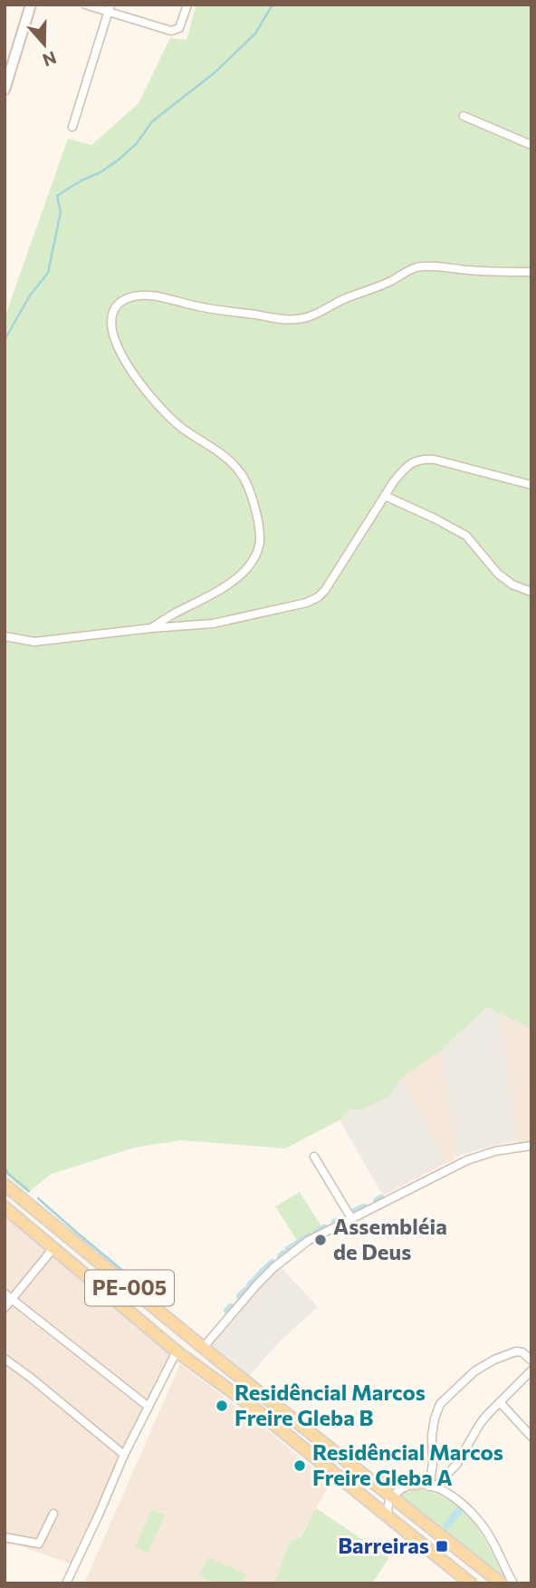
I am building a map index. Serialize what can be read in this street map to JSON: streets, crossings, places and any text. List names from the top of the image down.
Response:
{
  "streets": {
    "main road": ["PE-005"]
  },
  "places": {
    "other": ["Assembléia de Deus", "Residêncial Marcos Freire Gleba B", "Residêncial Marcos Freire Gleba A"],
    "transit": ["Barreiras"]
  },
  "north": "bottom"
}
